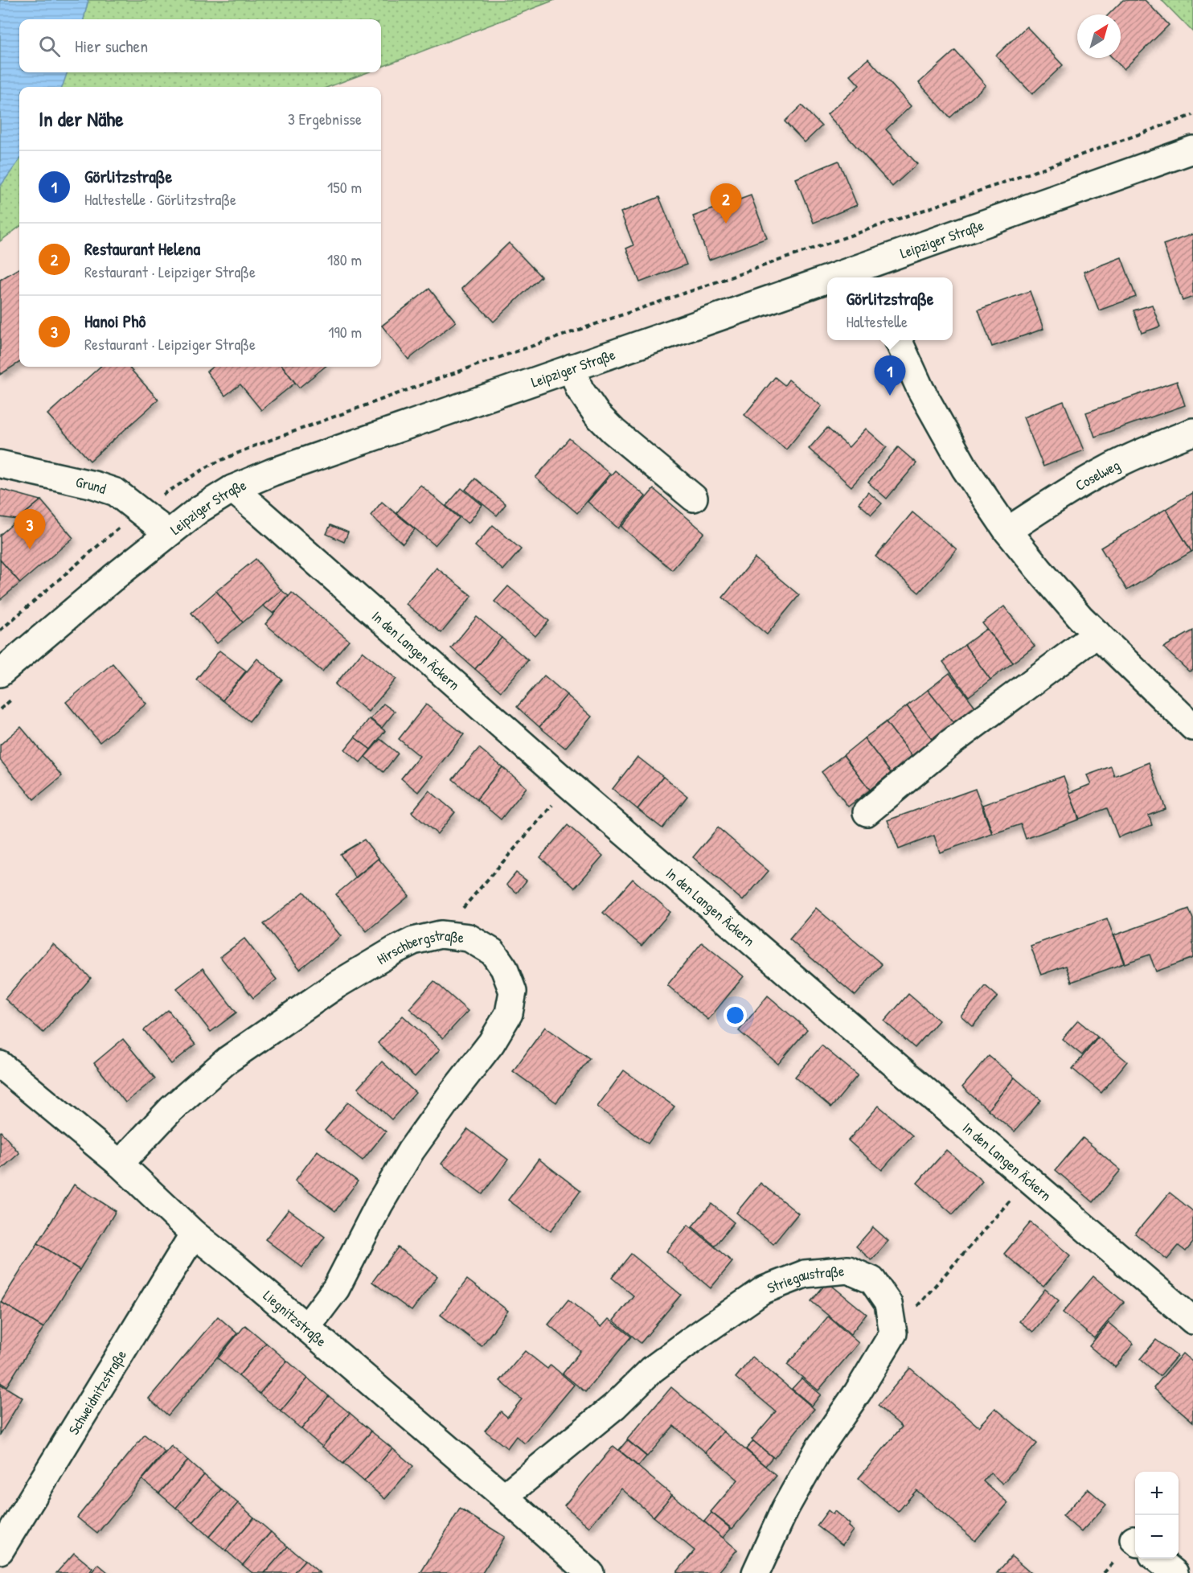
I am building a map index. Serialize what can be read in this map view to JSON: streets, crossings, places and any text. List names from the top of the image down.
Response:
{
  "streets": {
    "street": [
      "Leipziger Straße",
      "Coselweg",
      "Grund",
      "In den Langen Äckern",
      "Hirschbergstraße",
      "Striegaustraße",
      "Liegnitzstraße",
      "Schweidnitzstraße"
    ]
  },
  "crossings": [
    ["Leipziger Straße", "Grund"],
    ["Leipziger Straße", "In den Langen Äckern"],
    ["Hirschbergstraße", "Liegnitzstraße"],
    ["Striegaustraße", "Liegnitzstraße"],
    ["Liegnitzstraße", "Schweidnitzstraße"]
  ],
  "north": "top right",
  "page": {
    "search": "Hier suchen",
    "heading": ["In der Nähe", "3 Ergebnisse"],
    "list": [
      {
        "mark": "1",
        "name": "Görlitzstraße",
        "note": "Haltestelle · Görlitzstraße",
        "value": "150 m"
      },
      {
        "mark": "2",
        "name": "Restaurant Helena",
        "note": "Restaurant · Leipziger Straße",
        "value": "180 m"
      },
      {
        "mark": "3",
        "name": "Hanoi Phô",
        "note": "Restaurant · Leipziger Straße",
        "value": "190 m"
      }
    ],
    "pins": ["2", "1", "3"],
    "popup": ["Görlitzstraße", "Haltestelle"],
    "map_buttons": ["+", "−"]
  }
}
